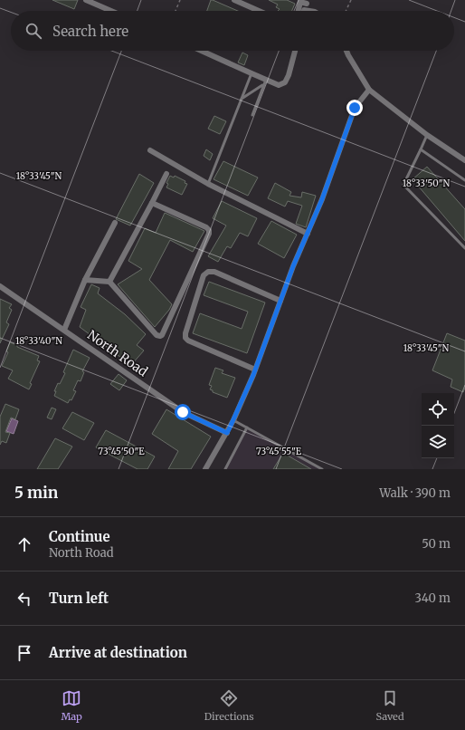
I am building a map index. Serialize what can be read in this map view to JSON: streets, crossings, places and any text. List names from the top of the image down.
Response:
{
  "streets": {
    "street": ["North Road"]
  },
  "page": {
    "search": "Search here",
    "heading": ["5 min", "Walk · 390 m"],
    "list": [
      ["Continue", "North Road", "50 m"],
      ["Turn left", "340 m"],
      "Arrive at destination"
    ],
    "nav": ["Map", "Directions", "Saved"]
  },
  "coordinates": [
    "18°33'45\"N",
    "18°33'50\"N",
    "18°33'40\"N",
    "73°45'50\"E",
    "73°45'55\"E"
  ]
}
